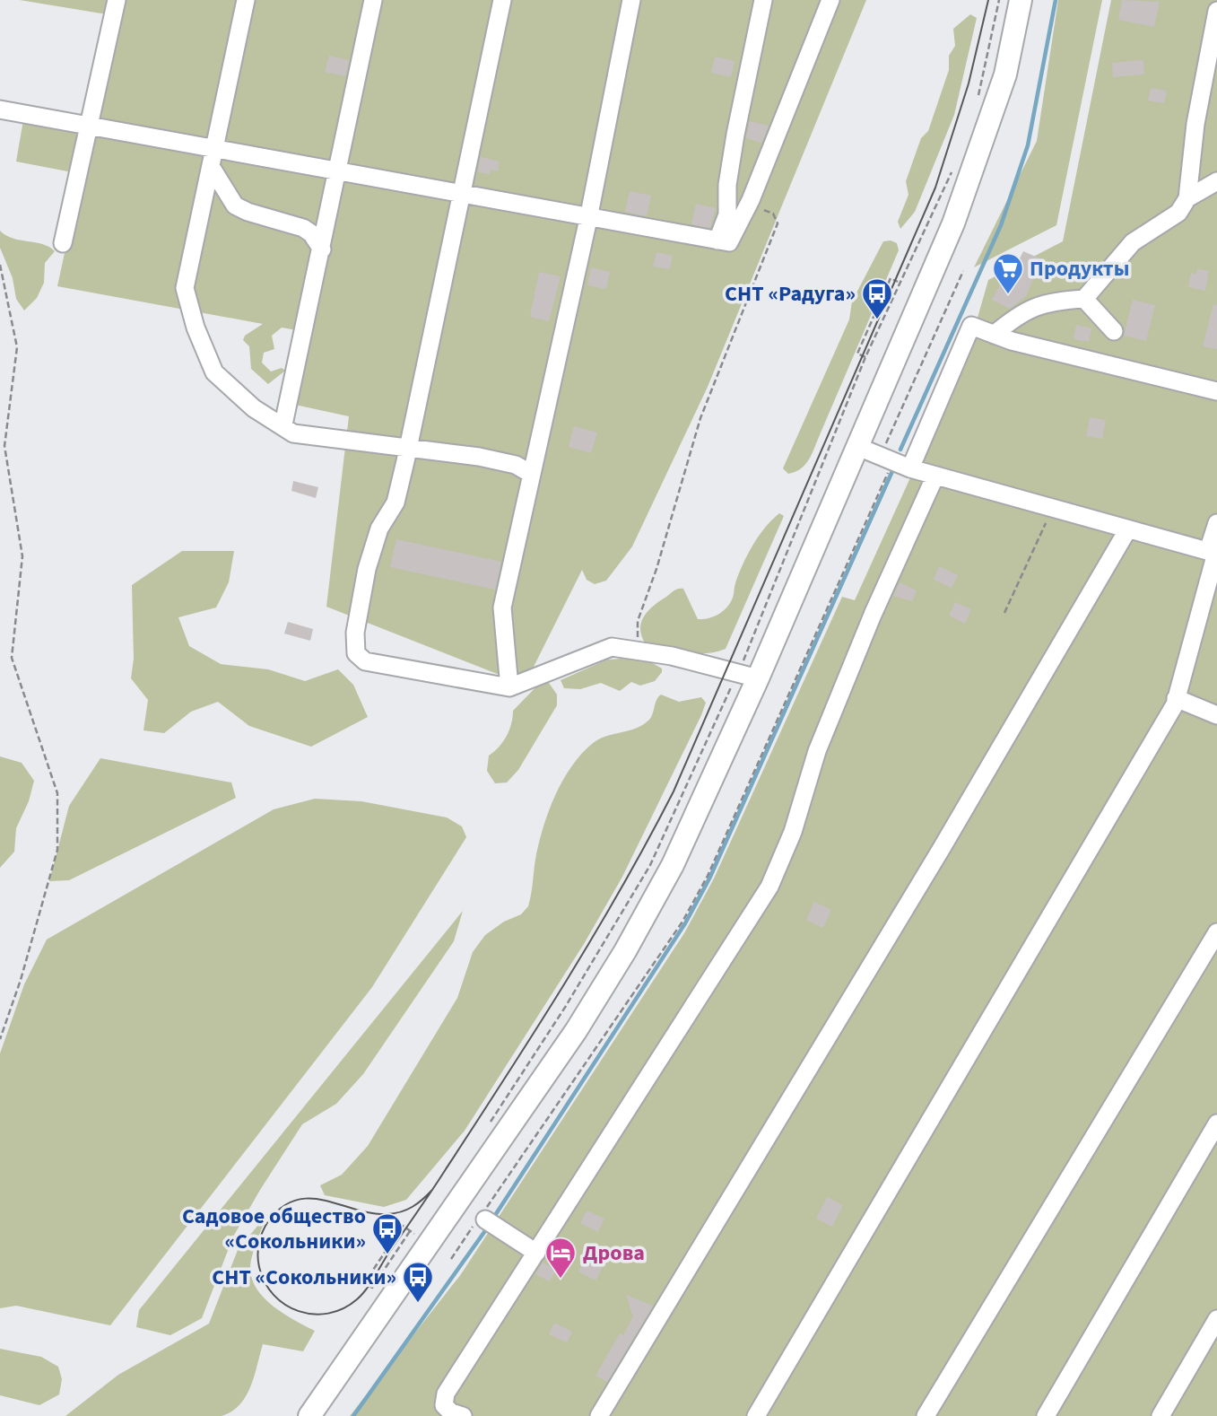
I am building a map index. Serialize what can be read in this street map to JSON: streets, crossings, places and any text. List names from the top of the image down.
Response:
{
  "places": {
    "supermarket": ["Продукты"],
    "bus stop": ["СНТ «Радуга»", "Садовое общество «Сокольники»", "СНТ «Сокольники»"],
    "hotel": ["Дрова"]
  }
}
